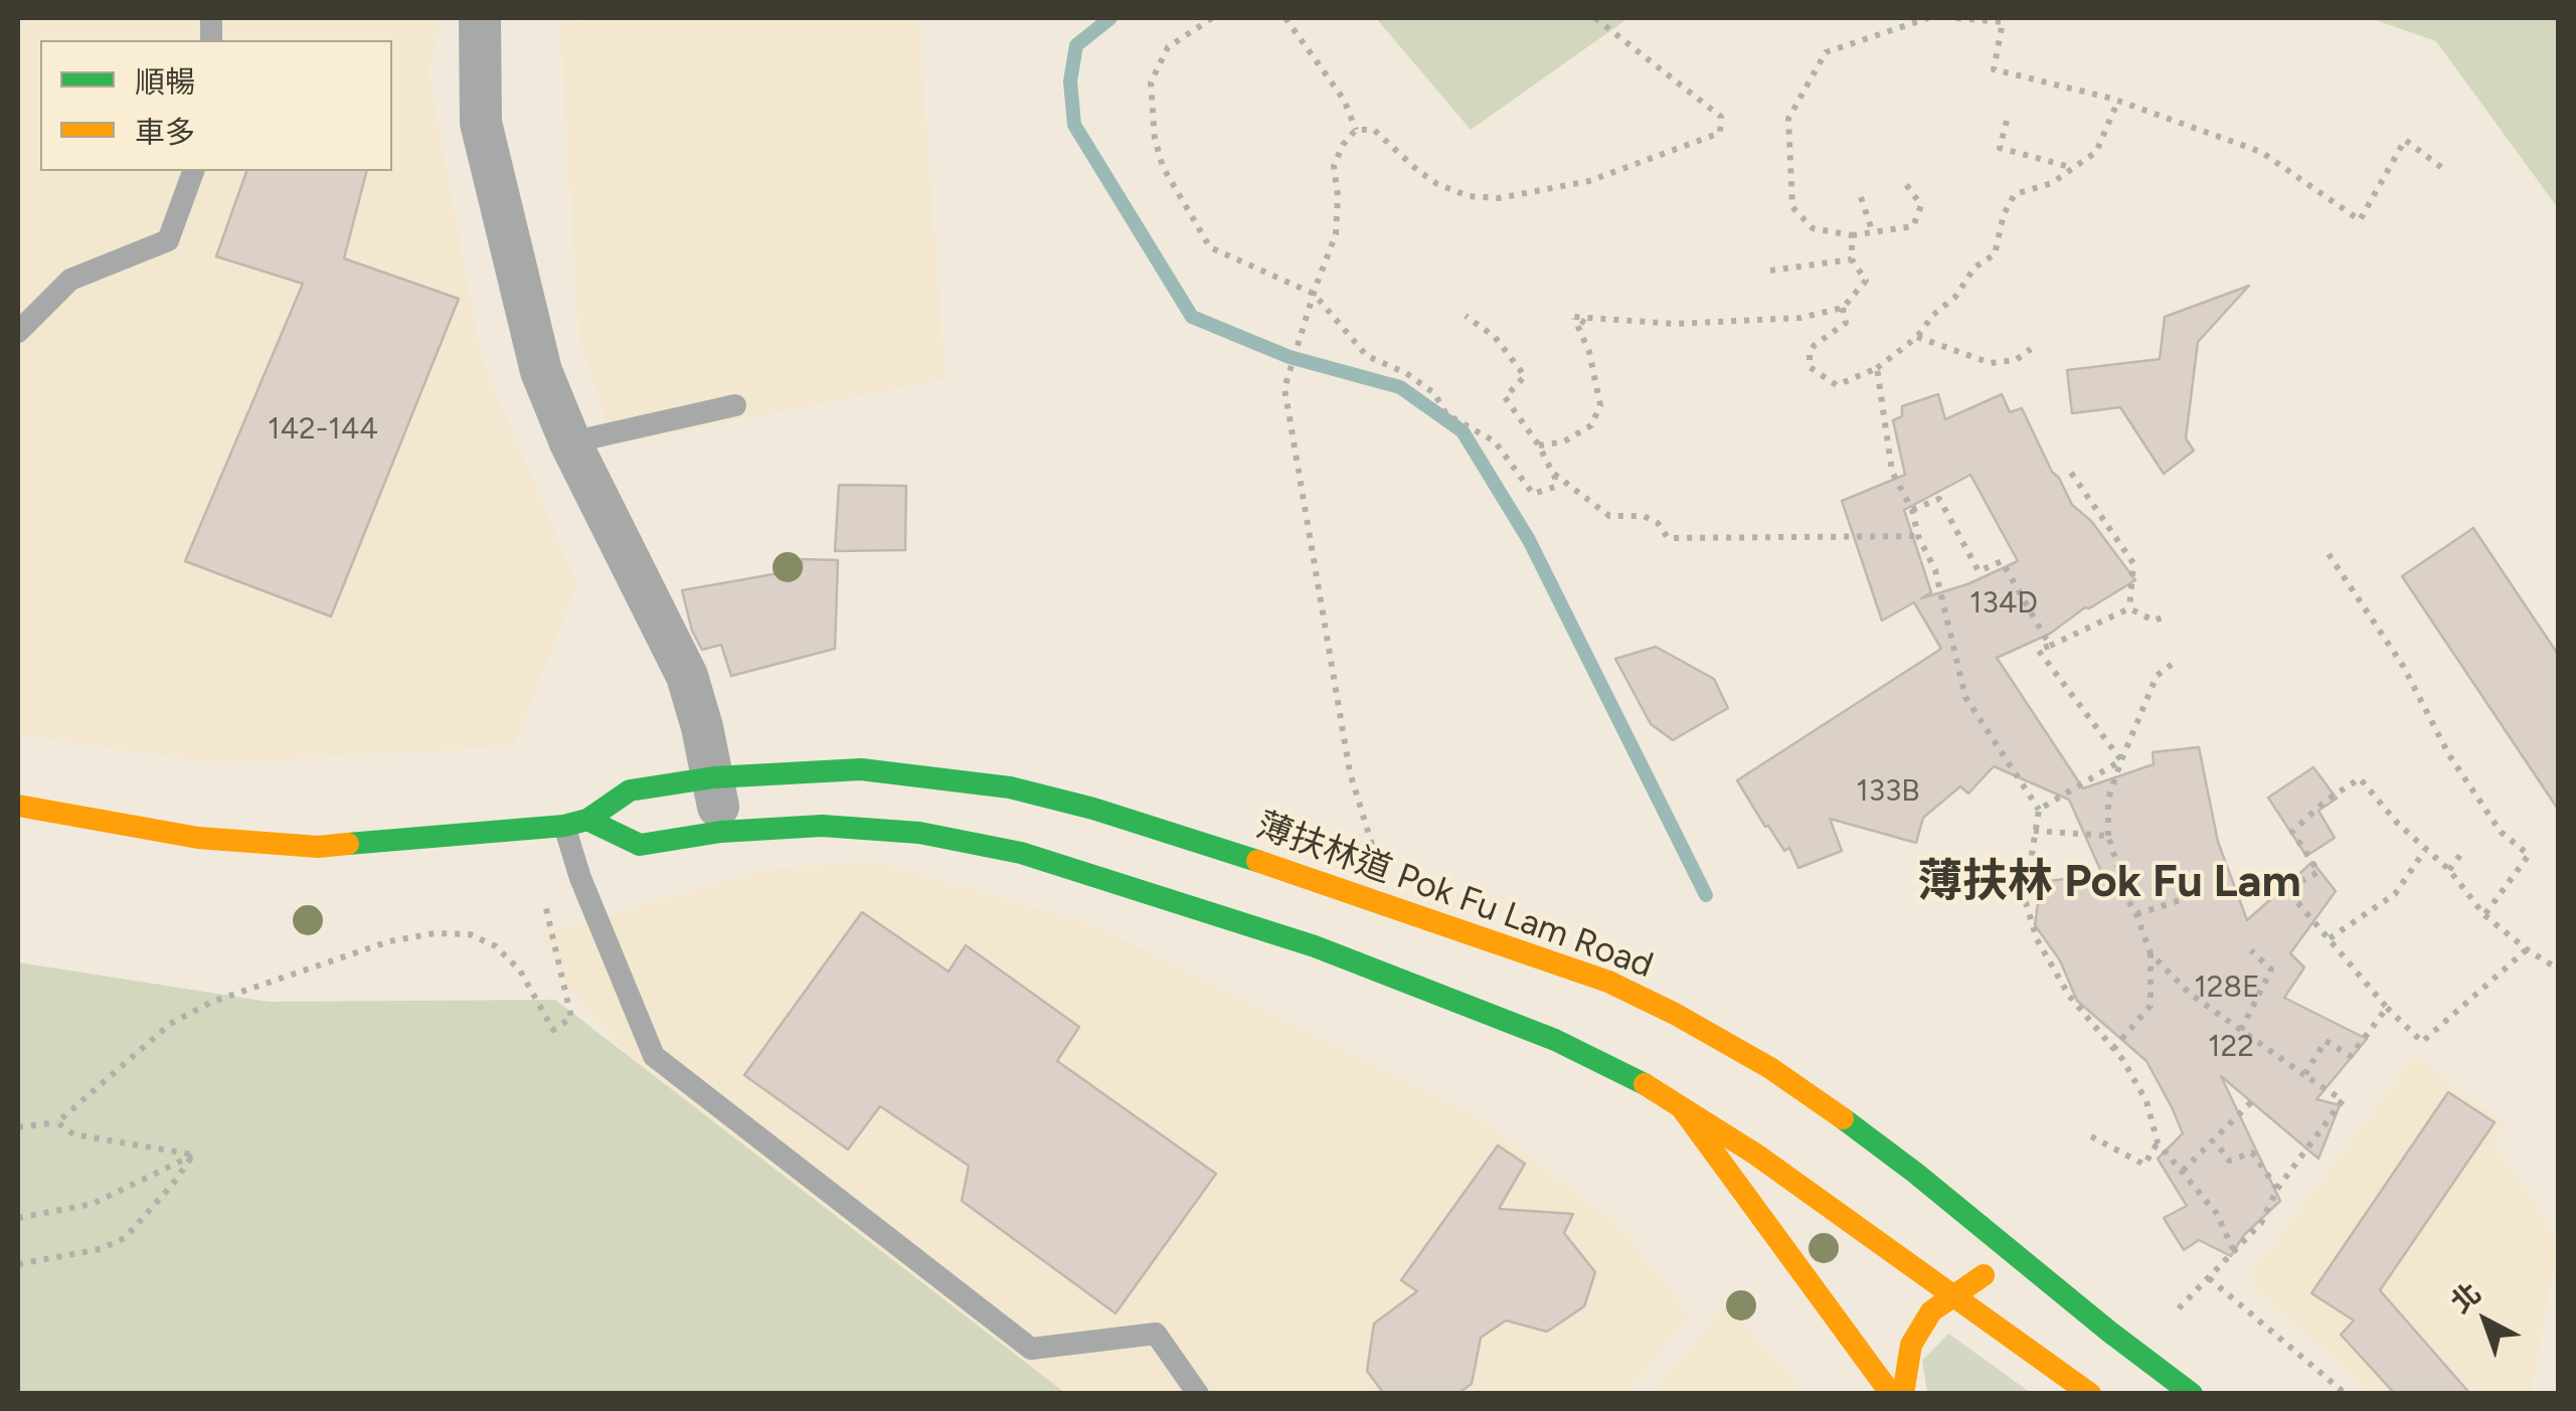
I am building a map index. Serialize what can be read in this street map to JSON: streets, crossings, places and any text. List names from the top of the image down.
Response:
{
  "streets": {
    "main road": ["薄扶林道 Pok Fu Lam Road"]
  },
  "districts": ["薄扶林 Pok Fu Lam"],
  "house_numbers": [
    "142-144",
    "134D",
    "133B",
    "128E",
    "122"
  ],
  "legend": ["順暢", "車多"],
  "north": "top left"
}
